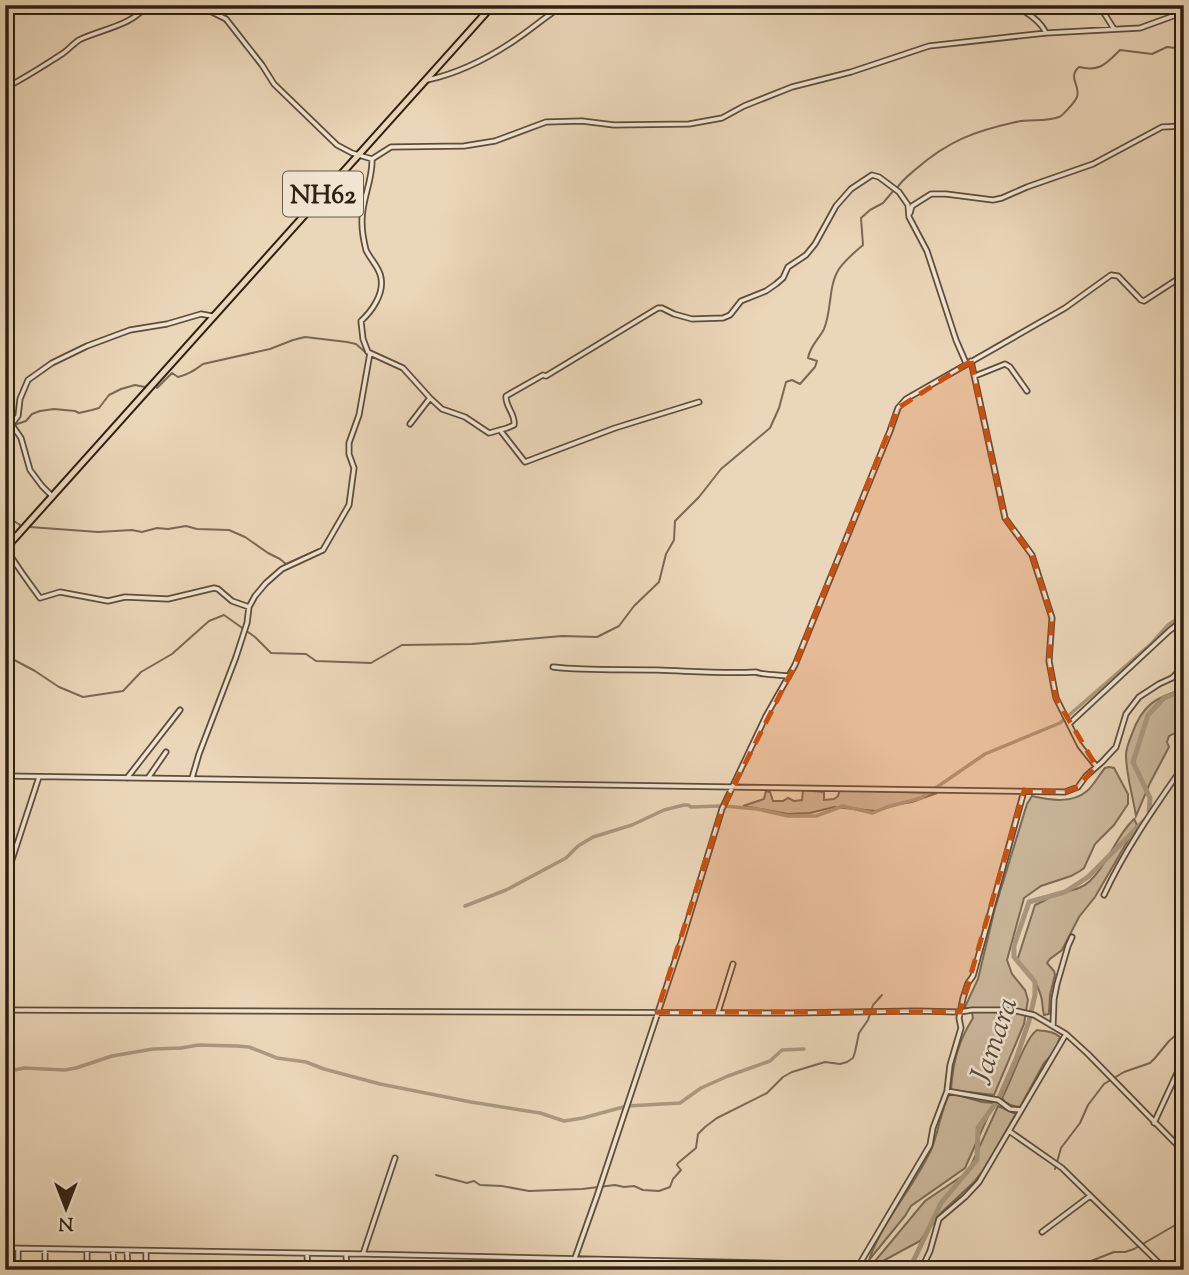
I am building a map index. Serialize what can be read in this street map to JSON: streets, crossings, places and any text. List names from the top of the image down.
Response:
{
  "streets": {
    "main road": ["NH62"]
  },
  "water": ["Jamara"],
  "north": "bottom"
}
